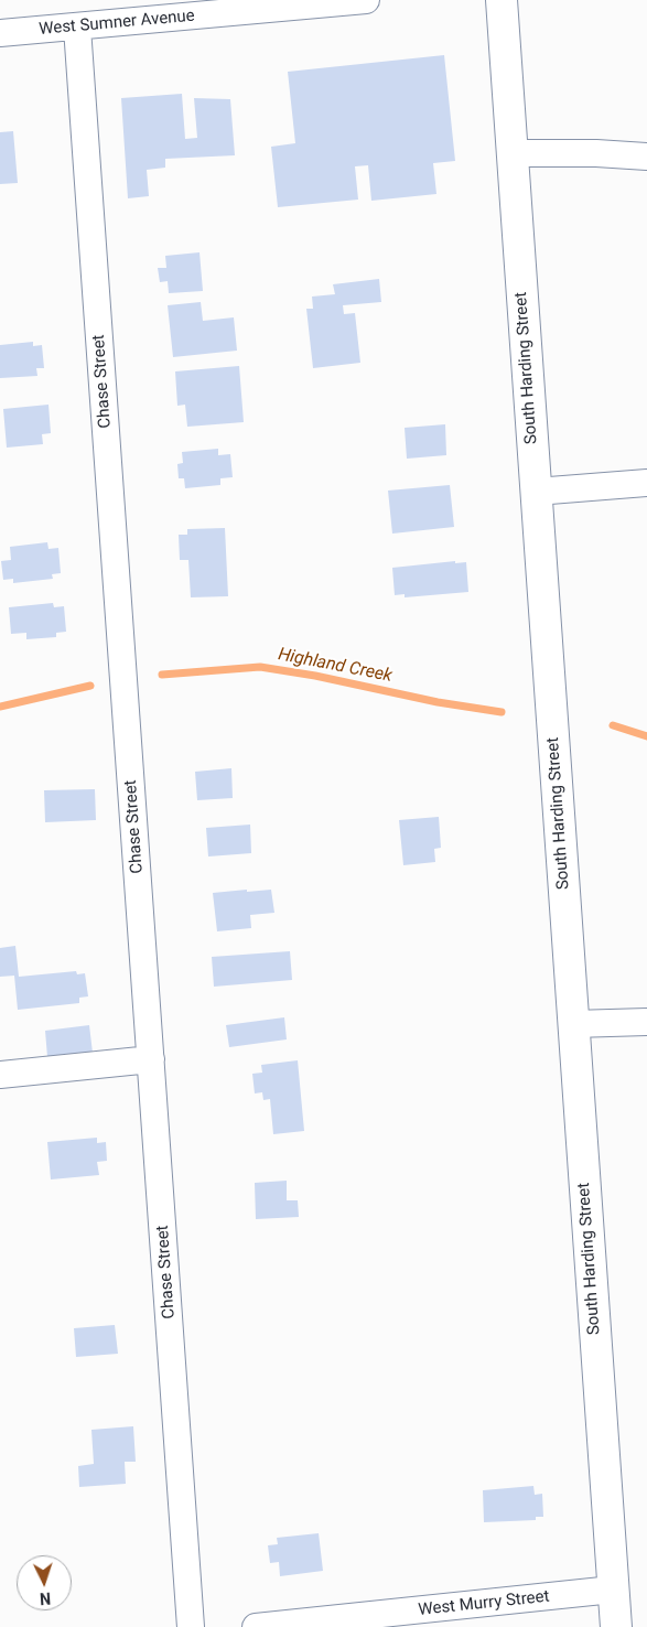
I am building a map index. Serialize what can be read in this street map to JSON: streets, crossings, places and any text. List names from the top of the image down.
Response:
{
  "streets": {
    "main road": ["South Harding Street"],
    "street": ["West Sumner Avenue", "Chase Street", "West Murry Street"]
  },
  "crossings": [
    ["West Sumner Avenue", "Chase Street"],
    ["South Harding Street", "West Murry Street"]
  ],
  "water": ["Highland Creek"],
  "north": "bottom"
}
